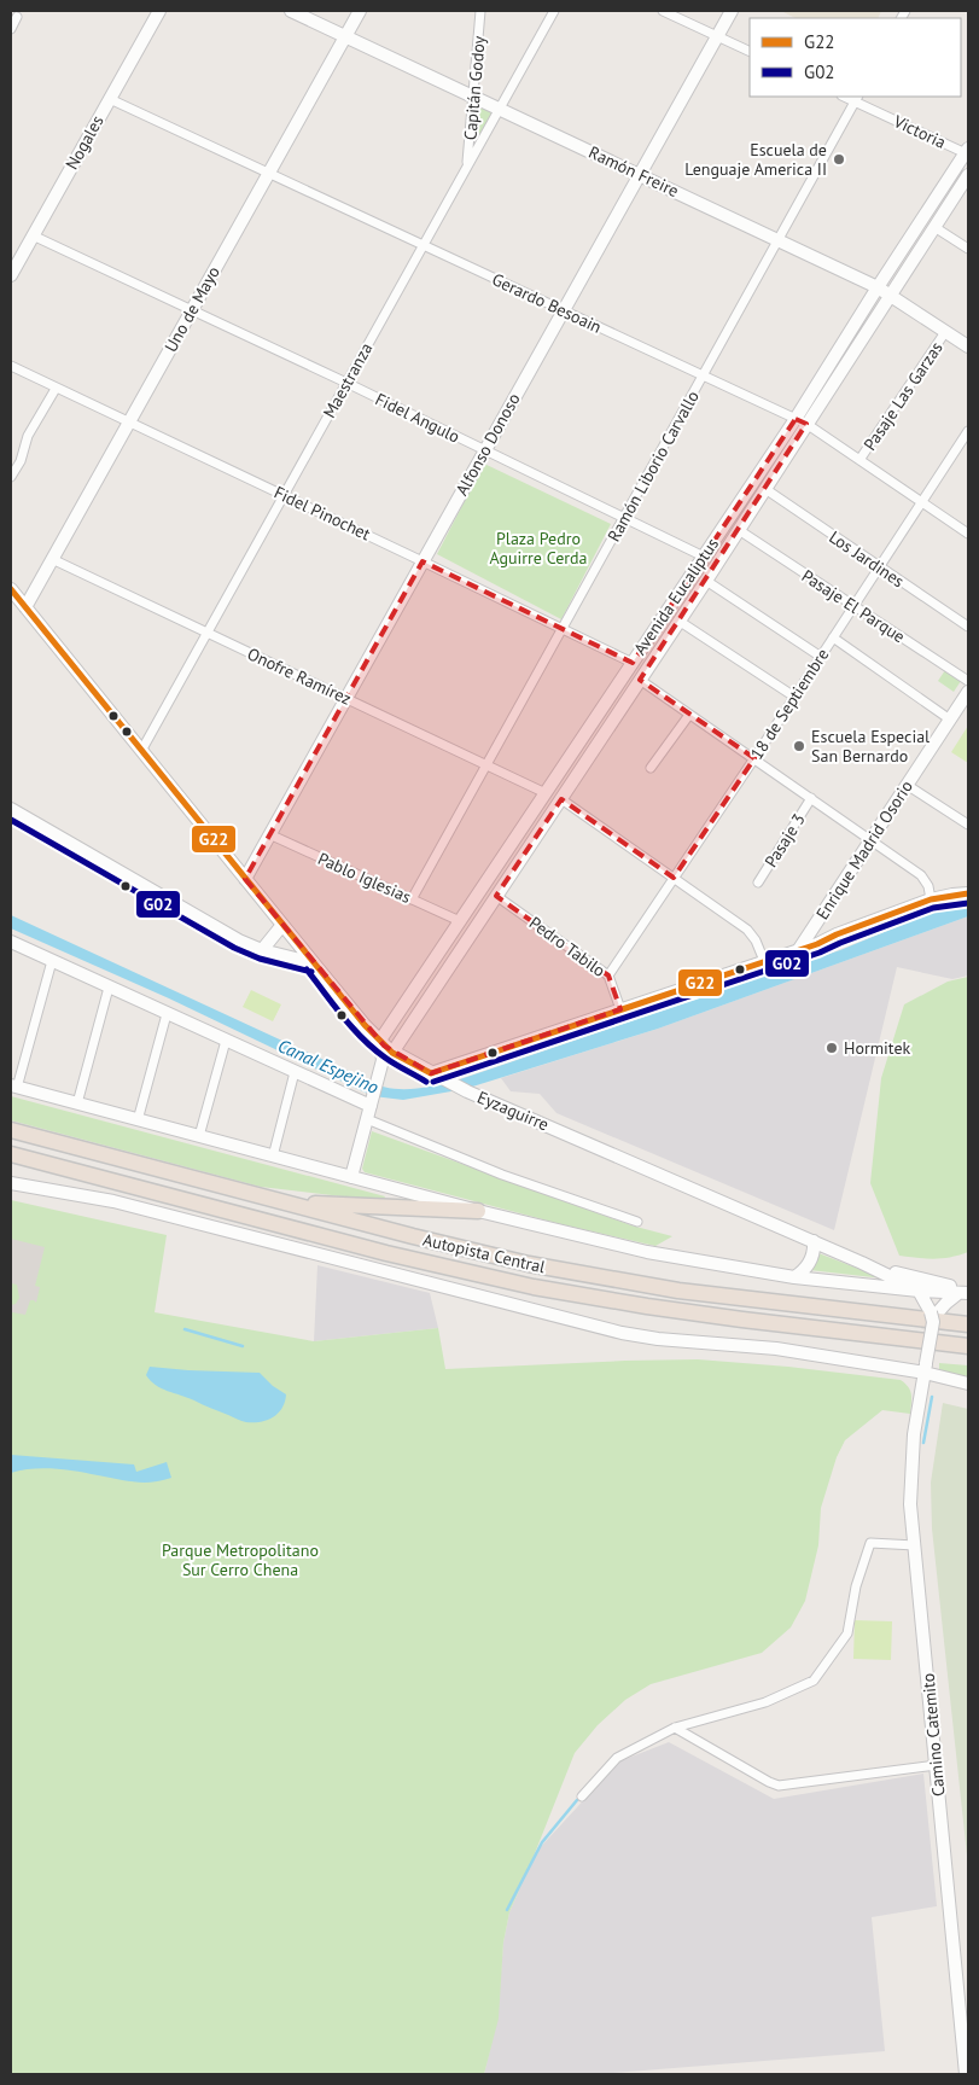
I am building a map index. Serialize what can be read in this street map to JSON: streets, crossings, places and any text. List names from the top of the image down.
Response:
{
  "streets": {
    "highway": ["Autopista Central"],
    "main road": [
      "Nogales",
      "Ramón Freire",
      "Uno de Mayo",
      "Alfonso Donoso",
      "Avenida Eucaliptus",
      "Enrique Madrid Osorio",
      "Eyzaguirre",
      "Camino Catemito"
    ],
    "street": [
      "Capitán Godoy",
      "Victoria",
      "Gerardo Besoain",
      "Maestranza",
      "Pasaje Las Garzas",
      "Fidel Angulo",
      "Ramón Liborio Carvallo",
      "Fidel Pinochet",
      "Los Jardines",
      "Pasaje El Parque",
      "Onofre Ramírez",
      "18 de Septiembre",
      "Pasaje 3",
      "Pablo Iglesias",
      "Pedro Tabilo"
    ]
  },
  "crossings": [
    ["Capitán Godoy", "Ramón Freire"],
    ["Capitán Godoy", "Maestranza"],
    ["Victoria", "Ramón Liborio Carvallo"],
    ["Victoria", "Avenida Eucaliptus"],
    ["Nogales", "Gerardo Besoain"],
    ["Nogales", "Fidel Angulo"],
    ["Ramón Freire", "Uno de Mayo"],
    ["Ramón Freire", "Maestranza"],
    ["Ramón Freire", "Pasaje Las Garzas"],
    ["Ramón Freire", "Alfonso Donoso"],
    ["Ramón Freire", "Ramón Liborio Carvallo"],
    ["Ramón Freire", "Avenida Eucaliptus"],
    ["Gerardo Besoain", "Uno de Mayo"],
    ["Gerardo Besoain", "Maestranza"],
    ["Gerardo Besoain", "Pasaje Las Garzas"],
    ["Gerardo Besoain", "Alfonso Donoso"],
    ["Gerardo Besoain", "Ramón Liborio Carvallo"],
    ["Gerardo Besoain", "Avenida Eucaliptus"],
    ["Gerardo Besoain", "18 de Septiembre"],
    ["Uno de Mayo", "Fidel Angulo"],
    ["Uno de Mayo", "Fidel Pinochet"],
    ["Uno de Mayo", "Onofre Ramírez"],
    ["Maestranza", "Fidel Angulo"],
    ["Maestranza", "Fidel Pinochet"],
    ["Maestranza", "Onofre Ramírez"],
    ["Fidel Angulo", "Alfonso Donoso"],
    ["Fidel Angulo", "Ramón Liborio Carvallo"],
    ["Fidel Angulo", "Avenida Eucaliptus"],
    ["Alfonso Donoso", "Fidel Pinochet"],
    ["Alfonso Donoso", "Onofre Ramírez"],
    ["Alfonso Donoso", "Pablo Iglesias"],
    ["Ramón Liborio Carvallo", "Fidel Pinochet"],
    ["Ramón Liborio Carvallo", "Onofre Ramírez"],
    ["Ramón Liborio Carvallo", "Pablo Iglesias"],
    ["Fidel Pinochet", "Avenida Eucaliptus"],
    ["Los Jardines", "Avenida Eucaliptus"],
    ["Los Jardines", "18 de Septiembre"],
    ["Avenida Eucaliptus", "Pasaje El Parque"],
    ["Avenida Eucaliptus", "Onofre Ramírez"],
    ["Avenida Eucaliptus", "Pablo Iglesias"],
    ["Avenida Eucaliptus", "Pedro Tabilo"],
    ["Avenida Eucaliptus", "Eyzaguirre"],
    ["Pasaje El Parque", "18 de Septiembre"],
    ["18 de Septiembre", "Pedro Tabilo"]
  ],
  "water": ["Canal Espejino"],
  "parks": ["Plaza Pedro Aguirre Cerda", "Parque Metropolitano Sur Cerro Chena"],
  "places": ["Escuela de Lenguaje America II", "Escuela Especial San Bernardo", "Hormitek"],
  "lines": ["transit line G22", "transit line G02"],
  "legend": ["G22", "G02"]
}
